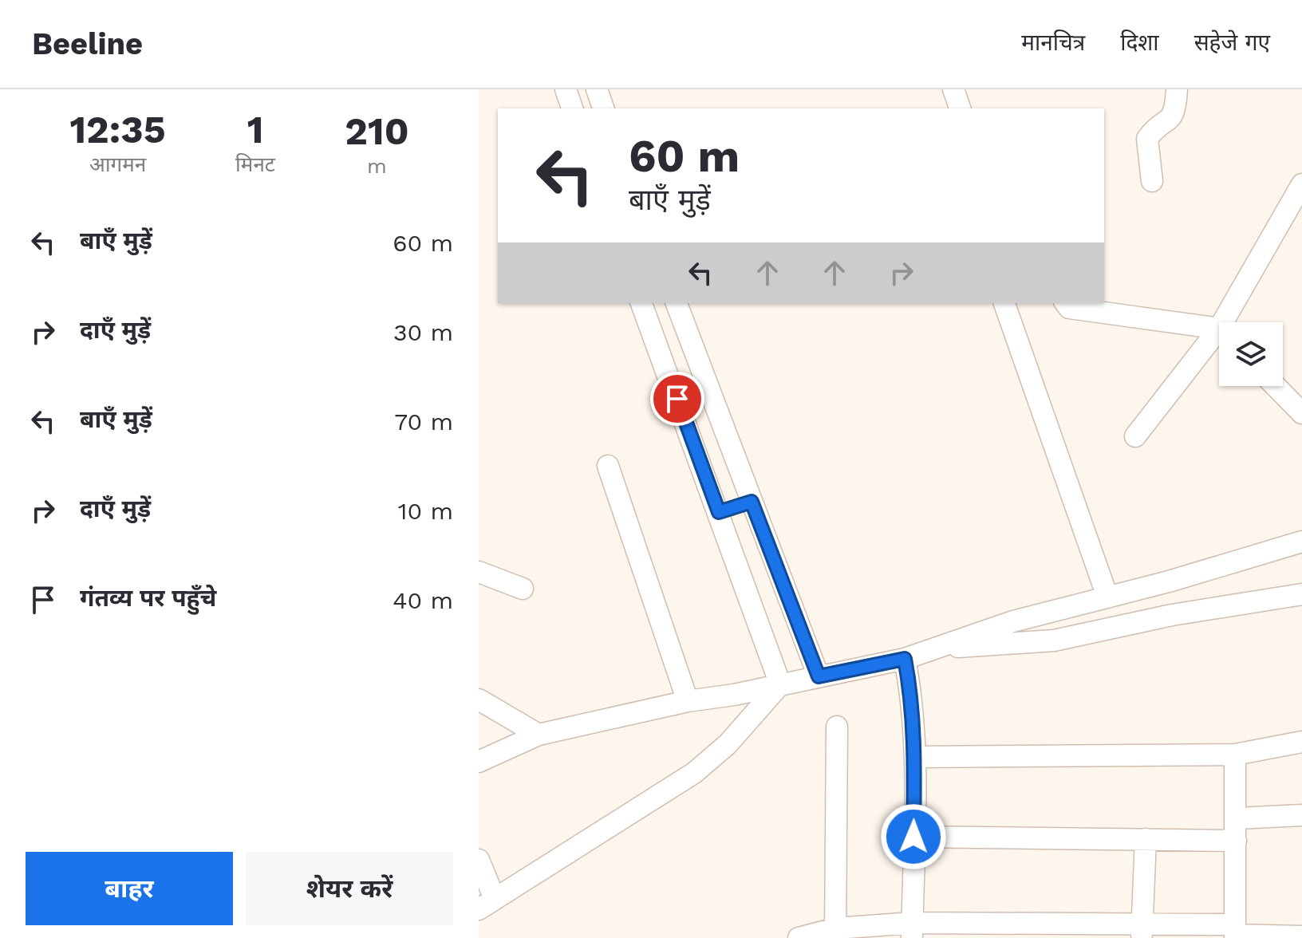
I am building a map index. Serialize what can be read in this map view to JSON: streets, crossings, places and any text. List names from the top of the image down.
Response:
{
  "page": {
    "header": "Beeline",
    "nav": ["मानचित्र", "दिशा", "सहेजे गए"],
    "eta": [
      "12:35",
      "आगमन",
      "1",
      "मिनट",
      "210",
      "m"
    ],
    "turn": ["60 m", "बाएँ मुड़ें"],
    "list": [
      {
        "name": "बाएँ मुड़ें",
        "value": "60 m"
      },
      {
        "name": "दाएँ मुड़ें",
        "value": "30 m"
      },
      {
        "name": "बाएँ मुड़ें",
        "value": "70 m"
      },
      {
        "name": "दाएँ मुड़ें",
        "value": "10 m"
      },
      {
        "name": "गंतव्य पर पहुँचे",
        "value": "40 m"
      }
    ],
    "buttons": ["बाहर", "शेयर करें"]
  }
}
